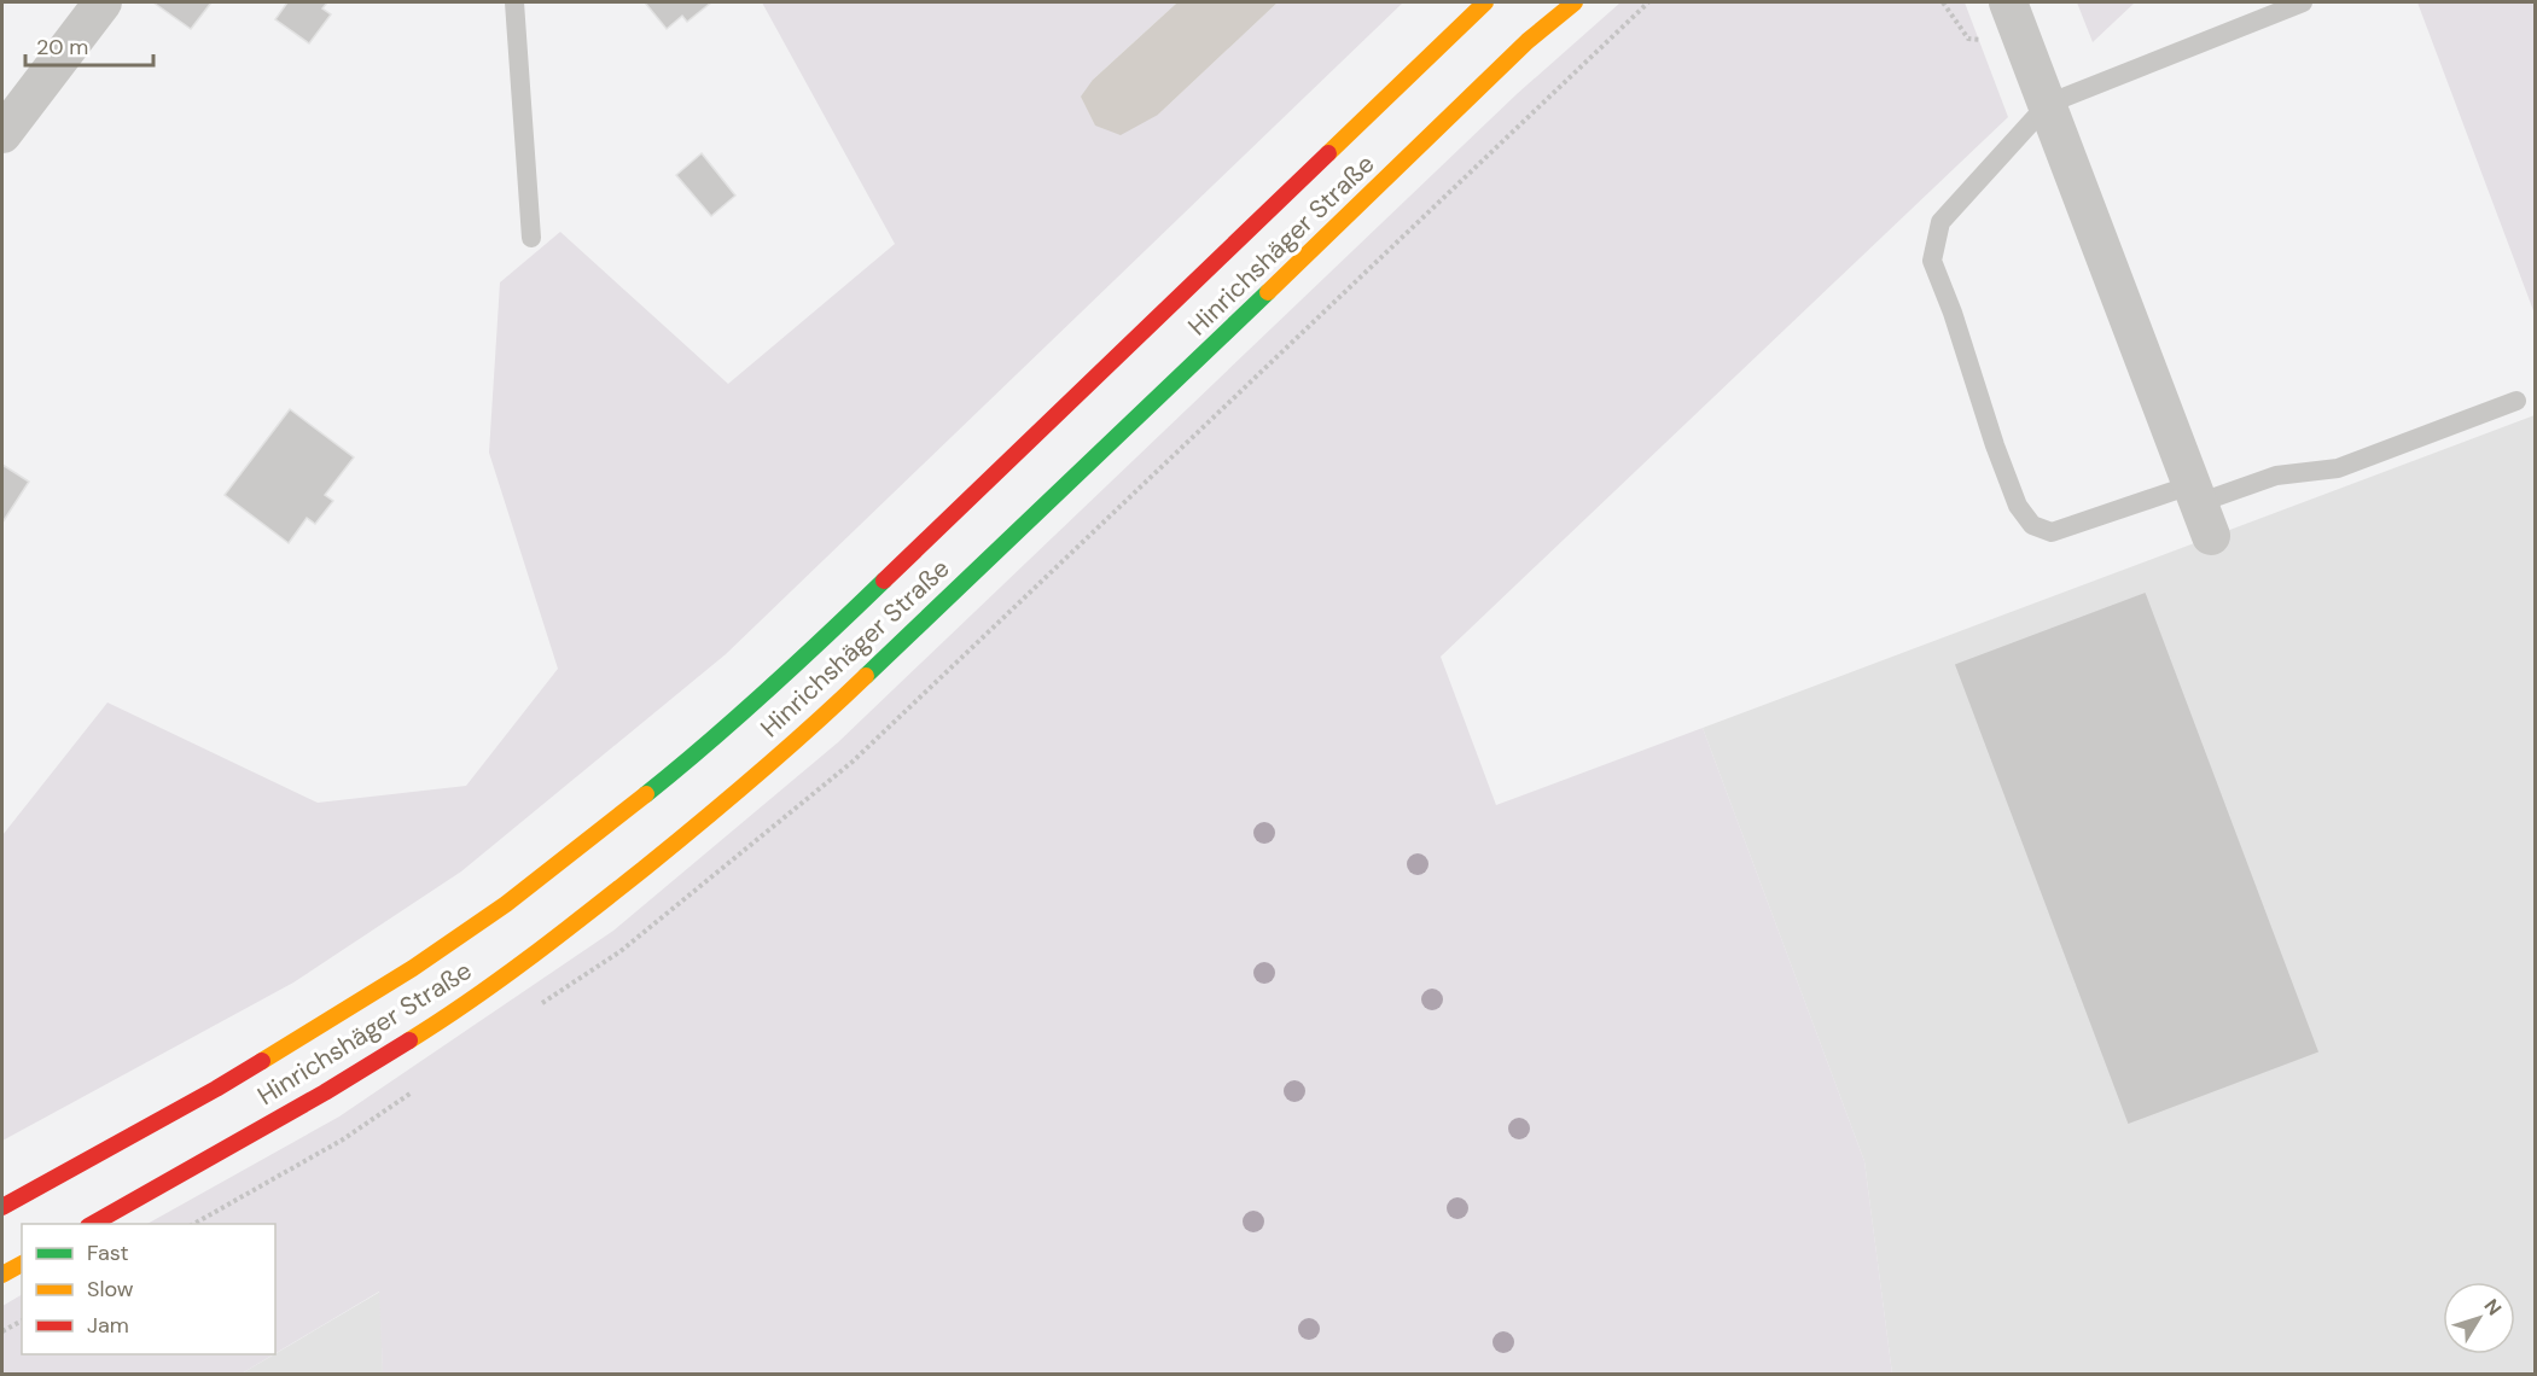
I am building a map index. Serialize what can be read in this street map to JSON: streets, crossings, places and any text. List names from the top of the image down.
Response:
{
  "streets": {
    "main road": ["Hinrichshäger Straße"]
  },
  "legend": ["Fast", "Slow", "Jam"],
  "scale_bar": "20 m",
  "north": "top right"
}
